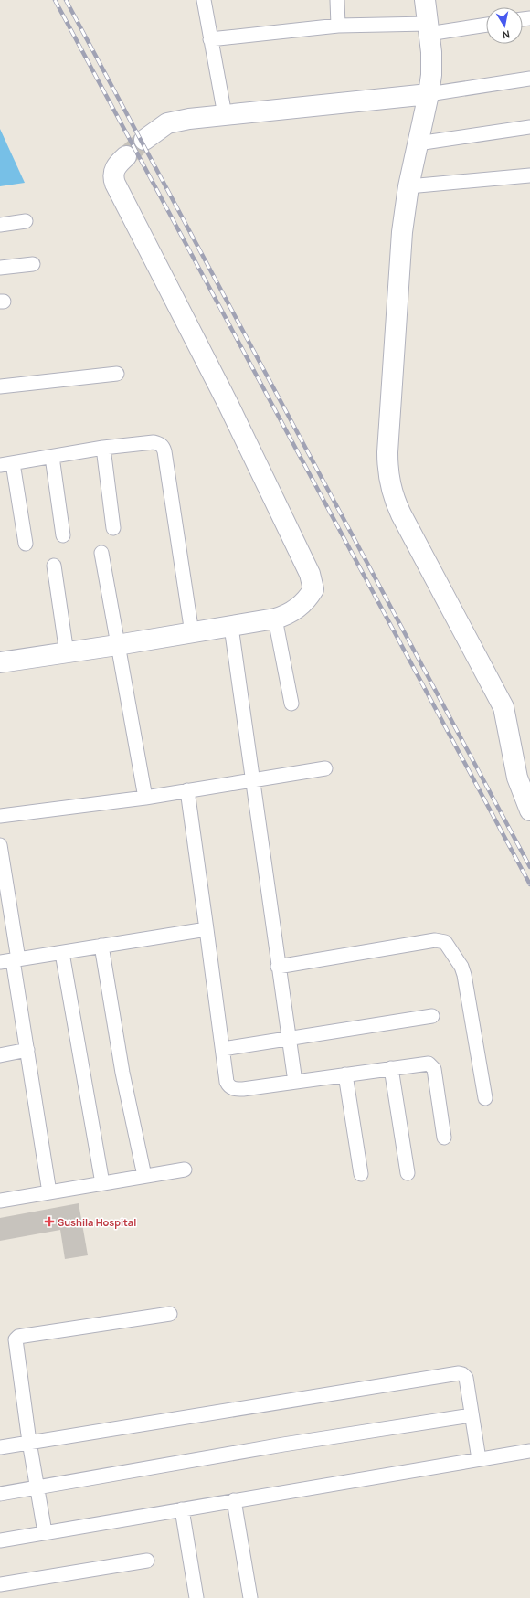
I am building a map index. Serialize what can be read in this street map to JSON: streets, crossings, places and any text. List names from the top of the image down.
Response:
{
  "places": {
    "health": ["Sushila Hospital"]
  },
  "north": "bottom"
}
